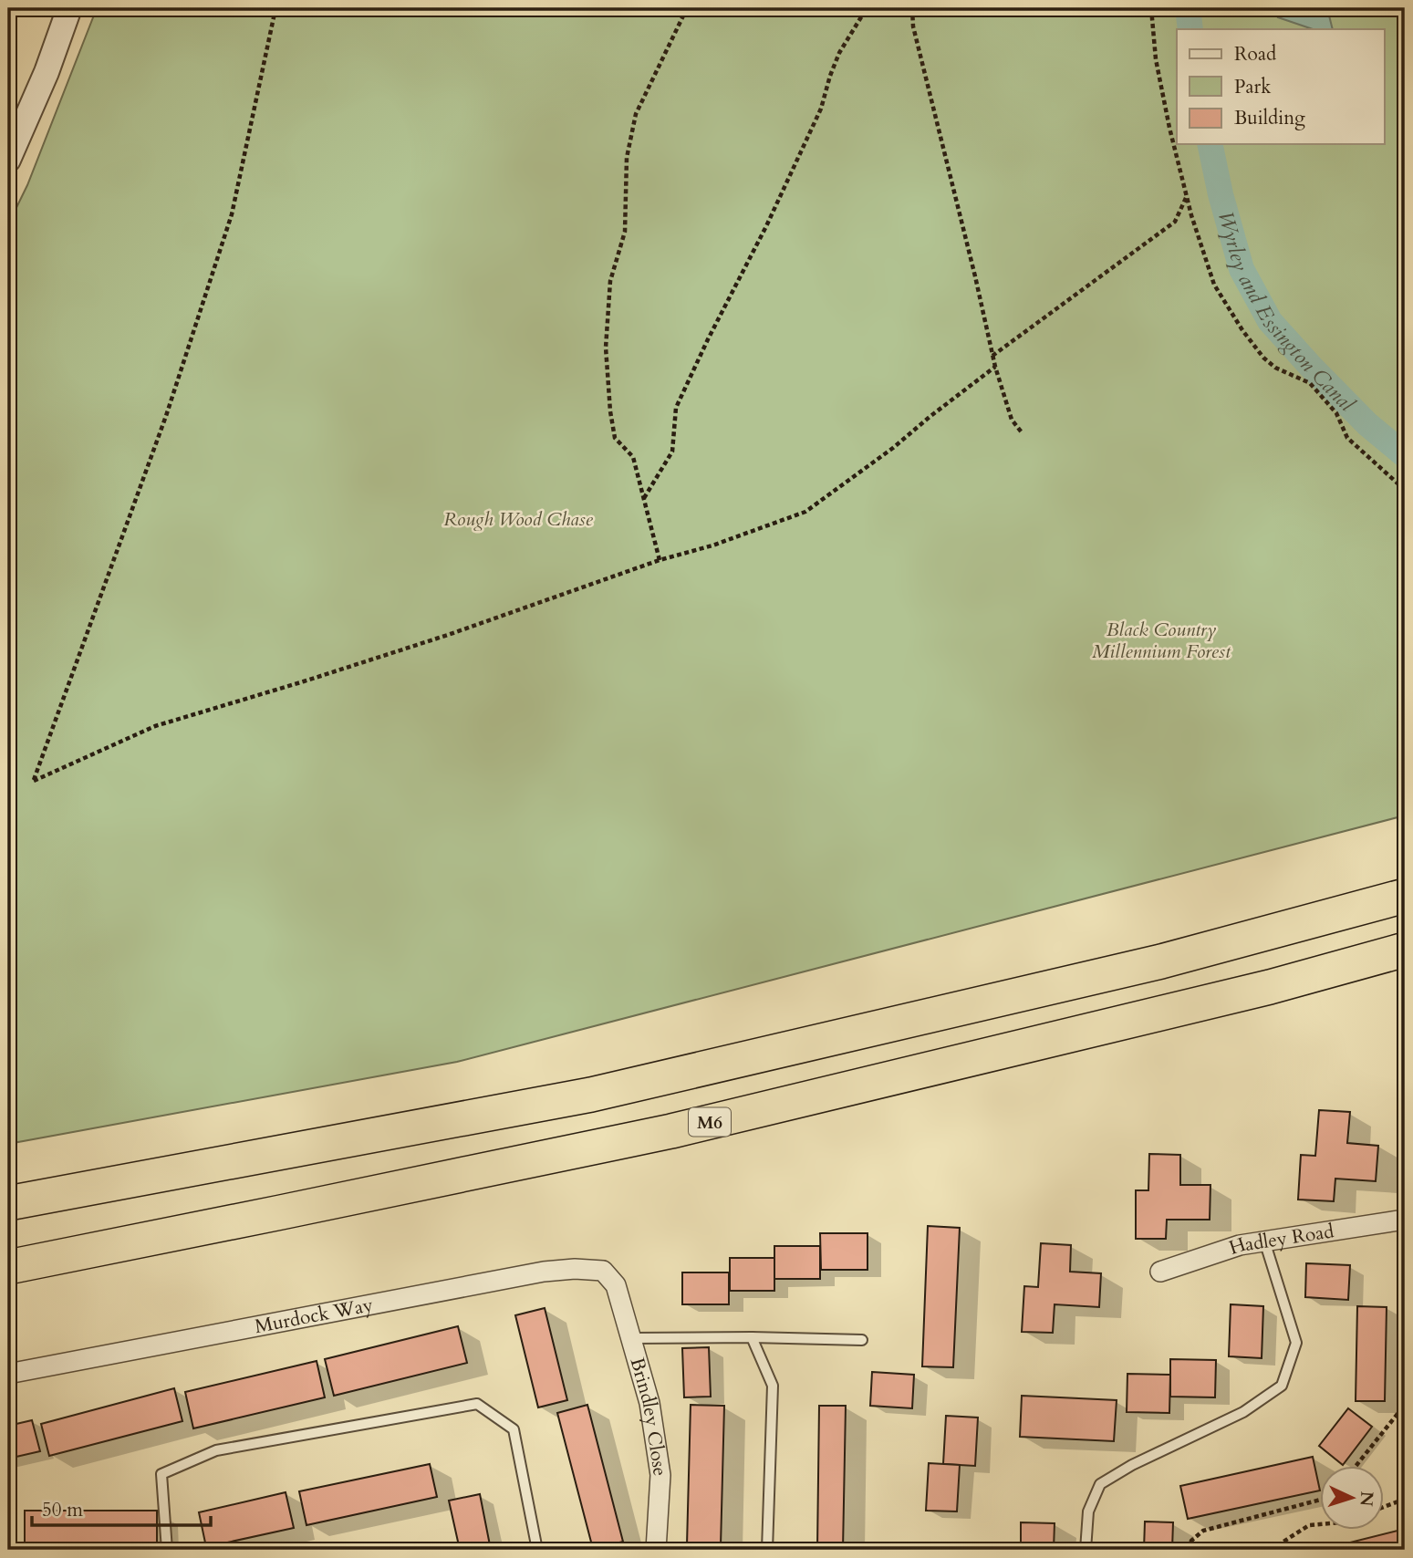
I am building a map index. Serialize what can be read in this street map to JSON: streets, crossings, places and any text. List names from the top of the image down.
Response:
{
  "streets": {
    "highway": ["M6"],
    "street": ["Hadley Road", "Murdock Way", "Brindley Close"]
  },
  "crossings": [
    ["Murdock Way", "Brindley Close"]
  ],
  "water": ["Wyrley and Essington Canal"],
  "parks": ["Rough Wood Chase", "Black Country Millennium Forest"],
  "legend": ["Road", "Park", "Building"],
  "scale_bar": "50 m",
  "north": "right"
}
